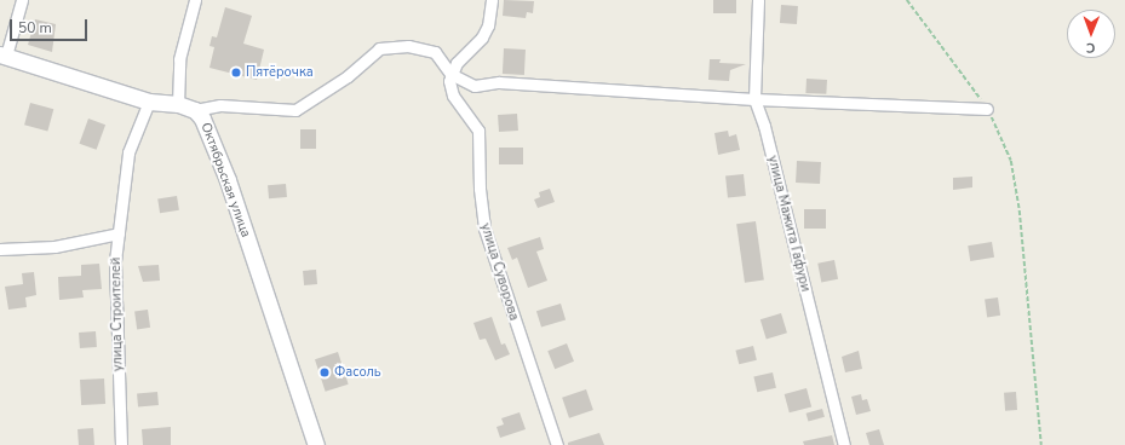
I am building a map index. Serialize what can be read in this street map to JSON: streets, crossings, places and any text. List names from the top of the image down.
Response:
{
  "streets": {
    "street": [
      "Октябрьская улица",
      "улица Мажита Гафури",
      "улица Суворова",
      "улица Строителей"
    ]
  },
  "crossings": [
    ["Октябрьская улица", "улица Строителей"]
  ],
  "places": ["Пятёрочка", "Фасоль"],
  "scale_bar": "50 m",
  "north": "bottom"
}
